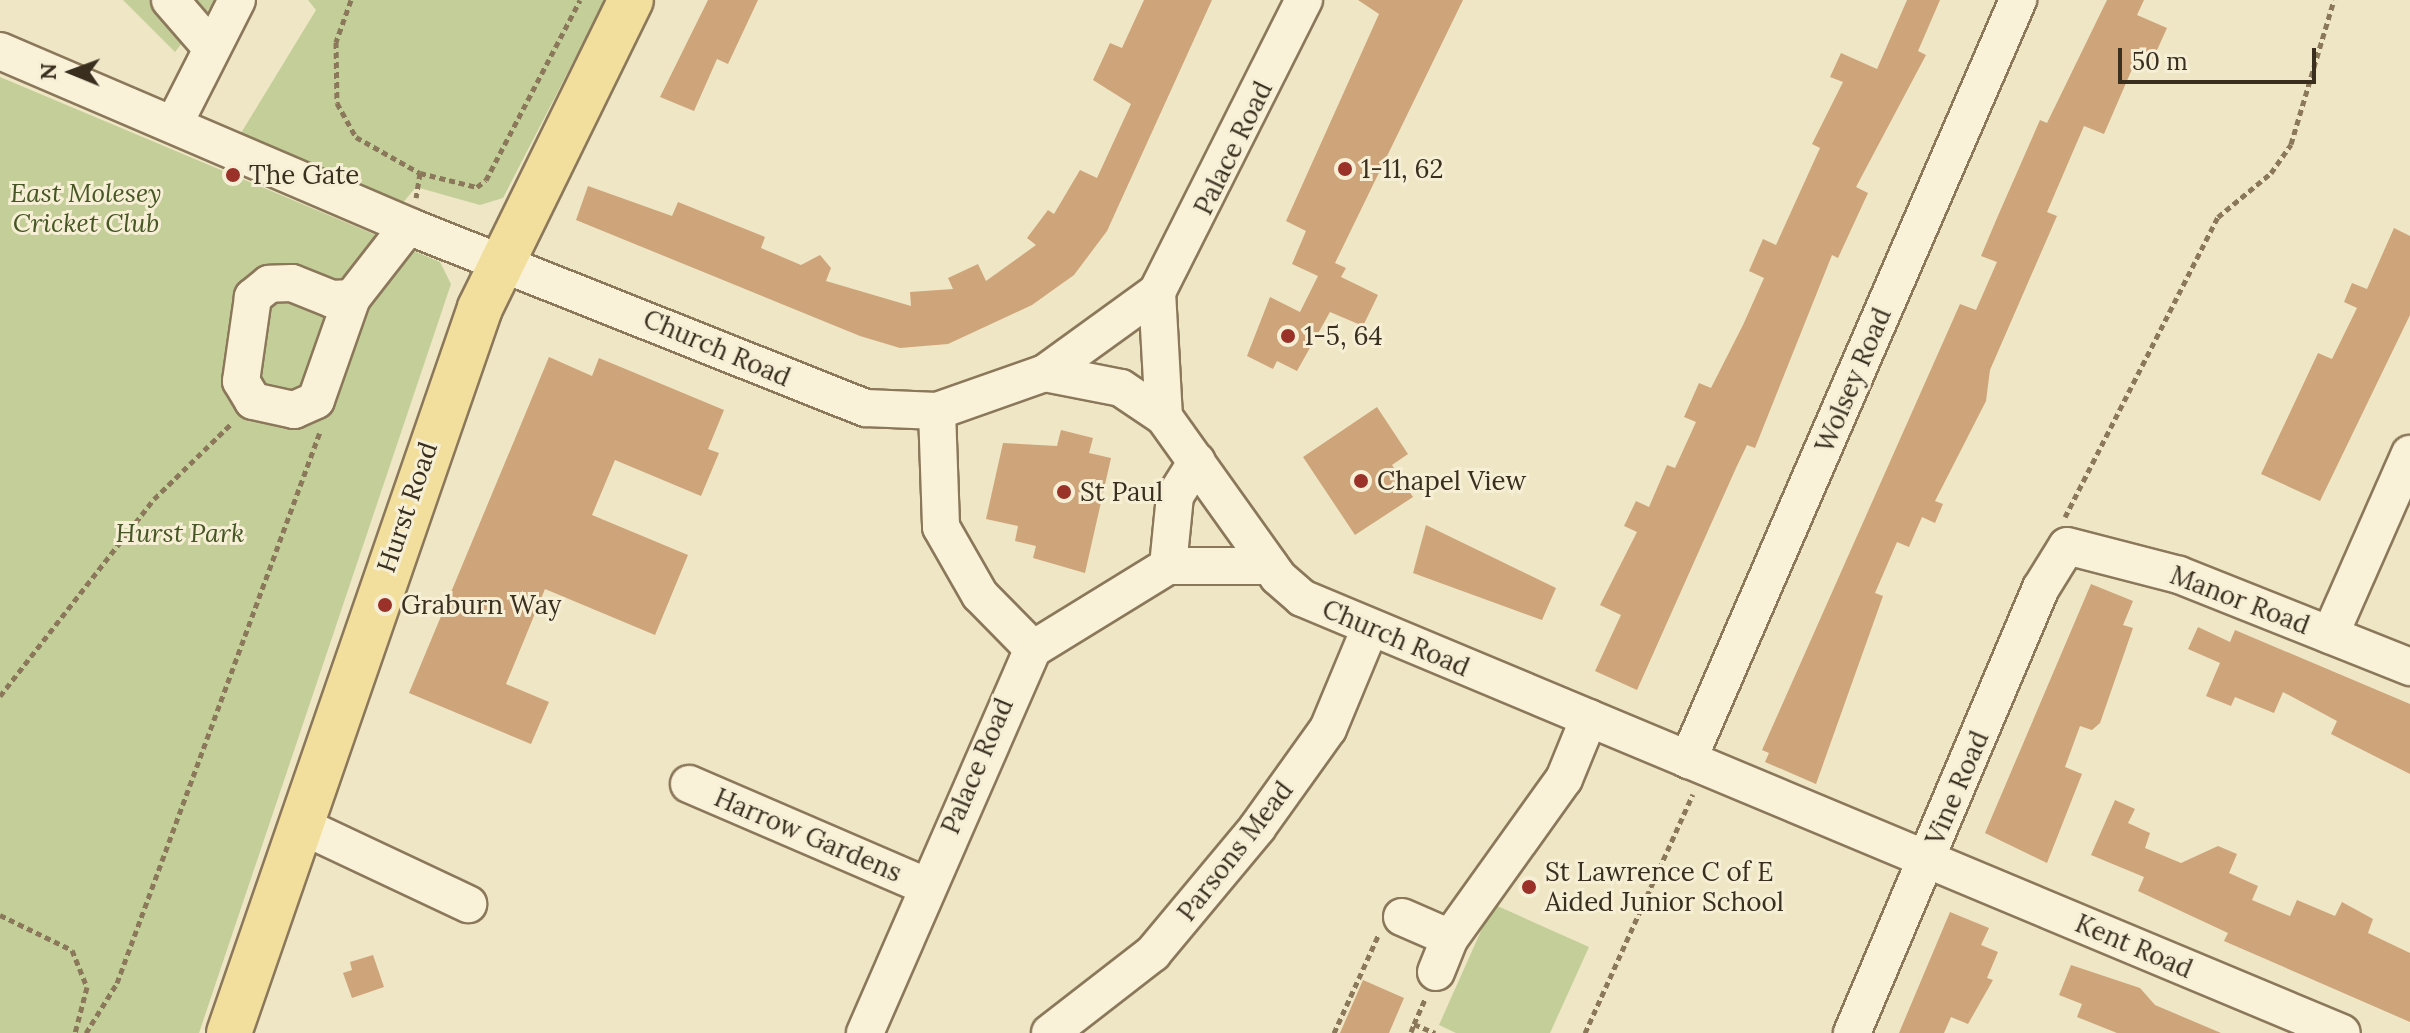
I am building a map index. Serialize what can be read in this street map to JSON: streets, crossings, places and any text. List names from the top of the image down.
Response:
{
  "streets": {
    "main road": ["Hurst Road"],
    "street": [
      "Palace Road",
      "Church Road",
      "Wolsey Road",
      "Manor Road",
      "Vine Road",
      "Harrow Gardens",
      "Parsons Mead",
      "Kent Road"
    ]
  },
  "crossings": [
    ["Palace Road", "Church Road"],
    ["Palace Road", "Harrow Gardens"],
    ["Church Road", "Wolsey Road"],
    ["Church Road", "Hurst Road"],
    ["Church Road", "Vine Road"],
    ["Church Road", "Parsons Mead"],
    ["Church Road", "Kent Road"],
    ["Manor Road", "Vine Road"],
    ["Vine Road", "Kent Road"]
  ],
  "parks": ["East Molesey Cricket Club", "Hurst Park"],
  "places": [
    "1-11, 62",
    "The Gate",
    "1-5, 64",
    "Chapel View",
    "St Paul",
    "Graburn Way",
    "St Lawrence C of E Aided Junior School"
  ],
  "scale_bar": "50 m",
  "north": "left"
}
